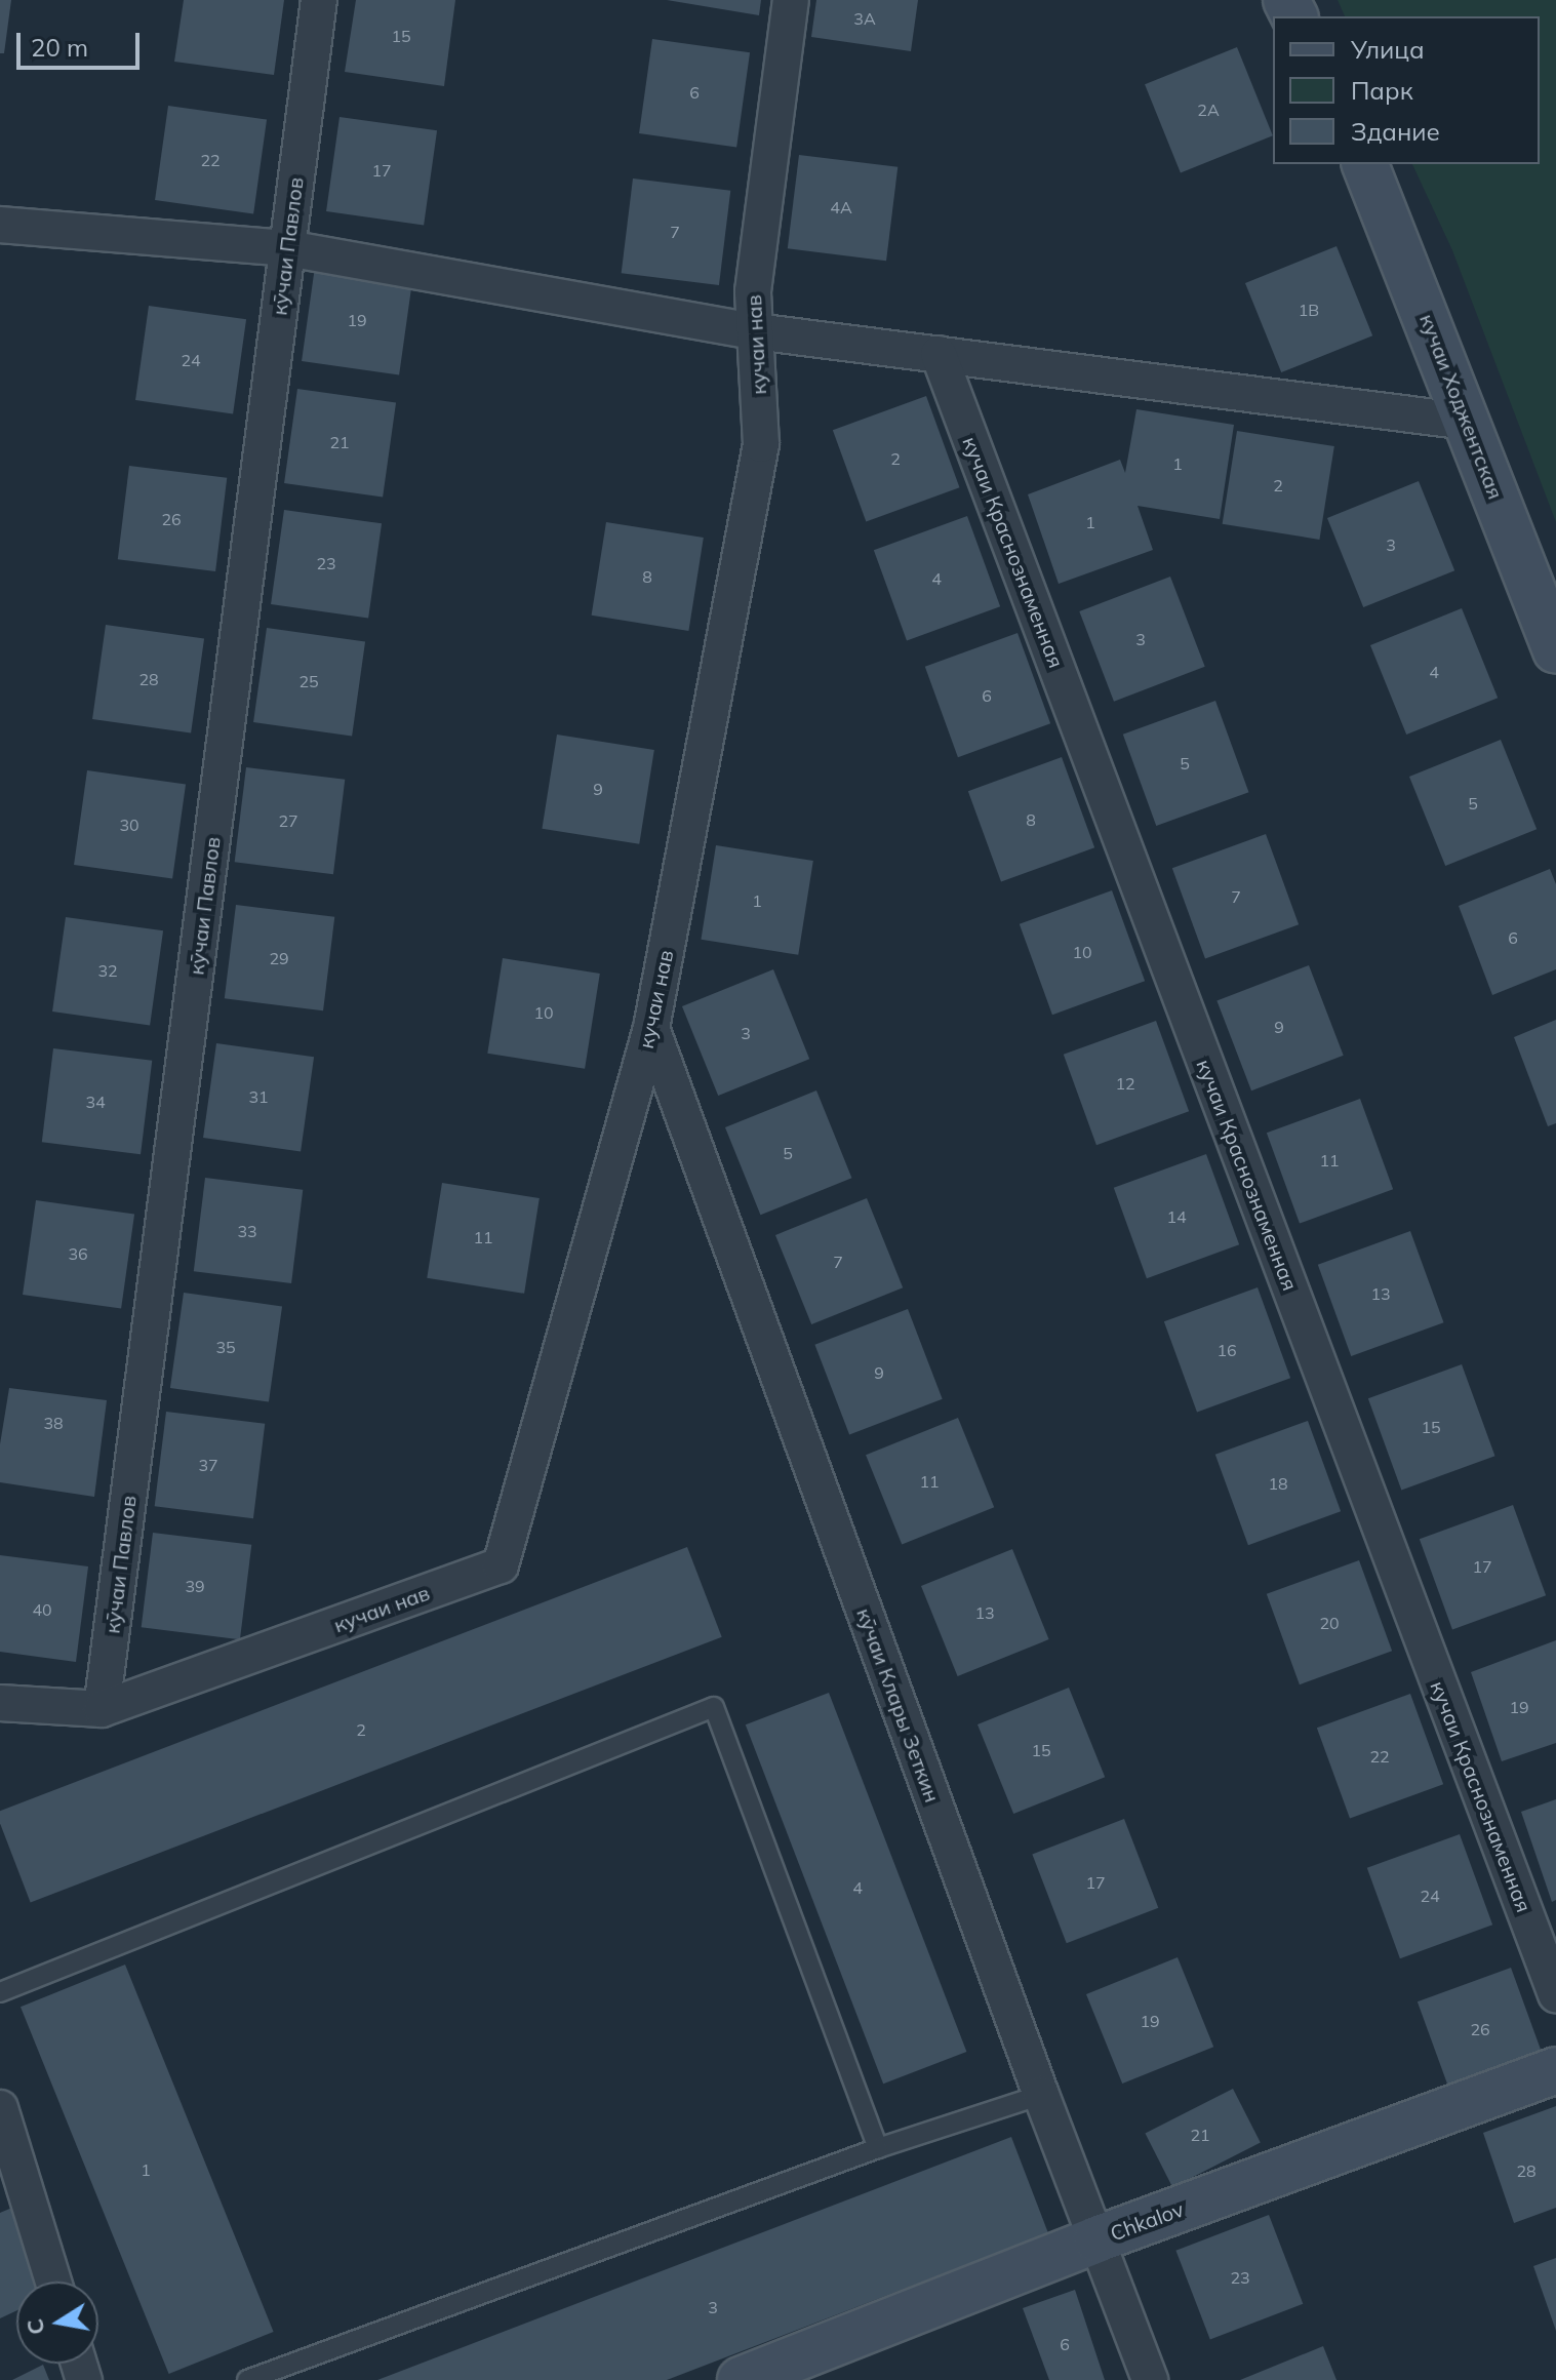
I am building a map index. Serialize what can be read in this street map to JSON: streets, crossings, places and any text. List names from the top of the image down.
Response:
{
  "streets": {
    "street": [
      "кӯчаи Павлов",
      "кучаи нав",
      "кучаи Ходжентская",
      "кучаи Краснознаменная",
      "кӯчаи Клары Зеткин",
      "Chkalov"
    ]
  },
  "crossings": [
    ["кӯчаи Павлов", "кучаи нав"],
    ["кучаи нав", "кӯчаи Клары Зеткин"],
    ["кӯчаи Клары Зеткин", "Chkalov"]
  ],
  "house_numbers": [
    "3А",
    "15",
    "6",
    "2А",
    "22",
    "17",
    "4А",
    "7",
    "1В",
    "19",
    "24",
    "21",
    "2",
    "1",
    "2",
    "26",
    "1",
    "3",
    "23",
    "8",
    "4",
    "3",
    "4",
    "28",
    "25",
    "6",
    "5",
    "9",
    "5",
    "8",
    "27",
    "30",
    "7",
    "1",
    "6",
    "10",
    "29",
    "32",
    "10",
    "9",
    "3",
    "12",
    "31",
    "34",
    "5",
    "11",
    "14",
    "33",
    "11",
    "36",
    "7",
    "13",
    "35",
    "16",
    "9",
    "38",
    "15",
    "37",
    "11",
    "18",
    "17",
    "39",
    "40",
    "13",
    "20",
    "19",
    "2",
    "15",
    "22",
    "17",
    "4",
    "24",
    "19",
    "26",
    "21",
    "1",
    "28",
    "23",
    "3",
    "6"
  ],
  "legend": ["Улица", "Парк", "Здание"],
  "scale_bar": "20 m",
  "north": "left"
}
